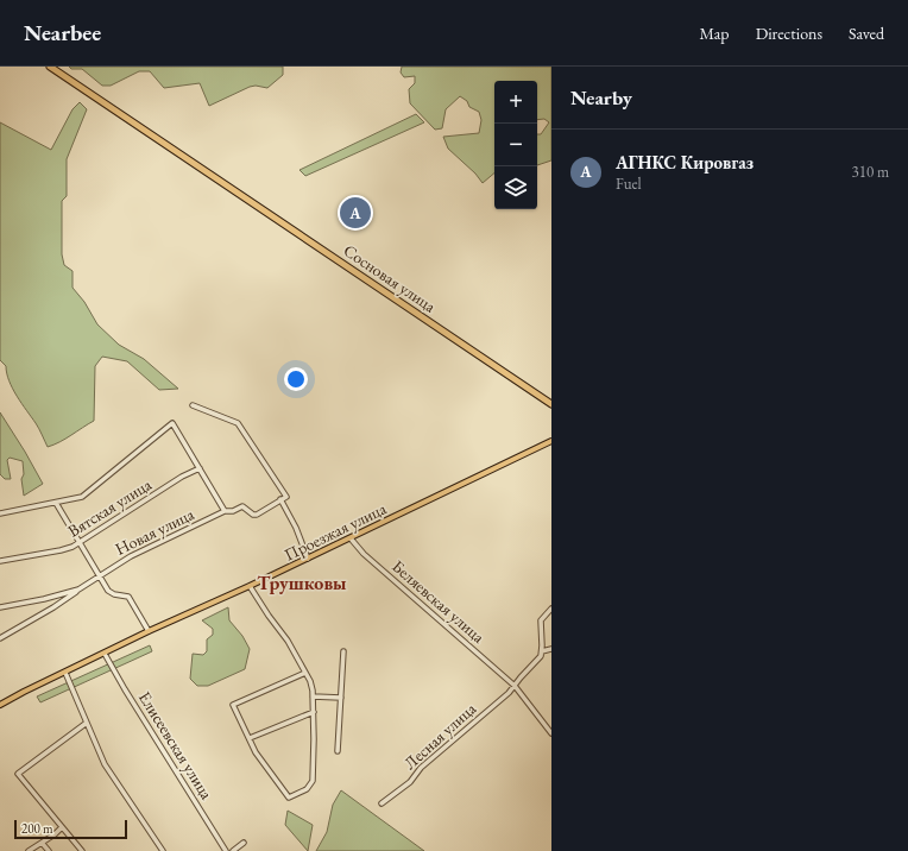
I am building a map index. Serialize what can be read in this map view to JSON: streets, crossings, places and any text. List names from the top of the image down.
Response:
{
  "streets": {
    "highway": ["Сосновая улица"],
    "main road": ["Проезжая улица"],
    "street": [
      "Вятская улица",
      "Новая улица",
      "Беляевская улица",
      "Лесная улица",
      "Елисеевская улица"
    ]
  },
  "crossings": [
    ["Проезжая улица", "Беляевская улица"],
    ["Проезжая улица", "Елисеевская улица"],
    ["Беляевская улица", "Лесная улица"]
  ],
  "districts": ["Трушковы"],
  "scale_bar": "200 m",
  "page": {
    "header": "Nearbee",
    "nav": ["Map", "Directions", "Saved"],
    "heading": "Nearby",
    "map_buttons": ["+", "−"],
    "list": [
      {
        "mark": "A",
        "name": "АГНКС Кировгаз",
        "note": "Fuel",
        "value": "310 m"
      }
    ],
    "pins": "A",
    "scale": "200 m"
  }
}
